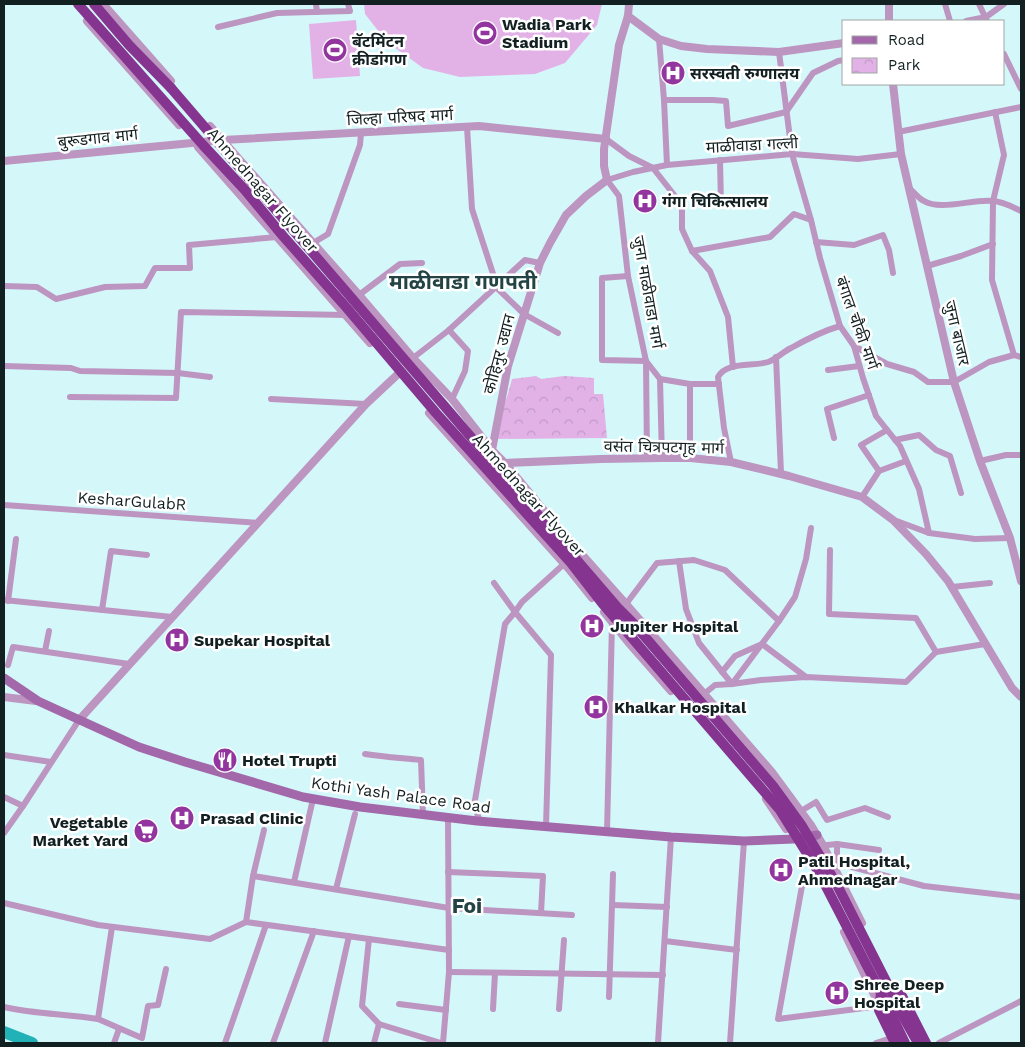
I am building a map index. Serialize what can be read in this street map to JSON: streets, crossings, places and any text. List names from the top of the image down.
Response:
{
  "streets": {
    "highway": ["Ahmednagar Flyover"],
    "main road": ["Kothi Yash Palace Road"],
    "street": [
      "जिल्हा परिषद मार्ग",
      "बुरूडगाव मार्ग",
      "माळीवाडा गल्ली",
      "जुना माळीवाडा मार्ग",
      "बंगाल चौकी मार्ग",
      "जुना बाजार",
      "कोहिनुर उद्यान",
      "वसंत चित्रपटगृह मार्ग",
      "KesharGulabR"
    ]
  },
  "crossings": [
    ["जिल्हा परिषद मार्ग", "बुरूडगाव मार्ग"],
    ["माळीवाडा गल्ली", "जुना माळीवाडा मार्ग"],
    ["माळीवाडा गल्ली", "बंगाल चौकी मार्ग"],
    ["माळीवाडा गल्ली", "जुना बाजार"],
    ["माळीवाडा गल्ली", "कोहिनुर उद्यान"],
    ["जुना माळीवाडा मार्ग", "कोहिनुर उद्यान"]
  ],
  "districts": ["माळीवाडा गणपती", "Foi"],
  "places": {
    "sports": ["Wadia Park Stadium", "बॅटमिंटन क्रीडांगण"],
    "hospital": [
      "सरस्वती रुग्णालय",
      "गंगा चिकित्सालय",
      "Jupiter Hospital",
      "Supekar Hospital",
      "Khalkar Hospital",
      "Prasad Clinic",
      "Patil Hospital, Ahmednagar",
      "Shree Deep Hospital"
    ],
    "restaurant": ["Hotel Trupti"],
    "supermarket": ["Vegetable Market Yard"]
  },
  "legend": ["Road", "Park"]
}
